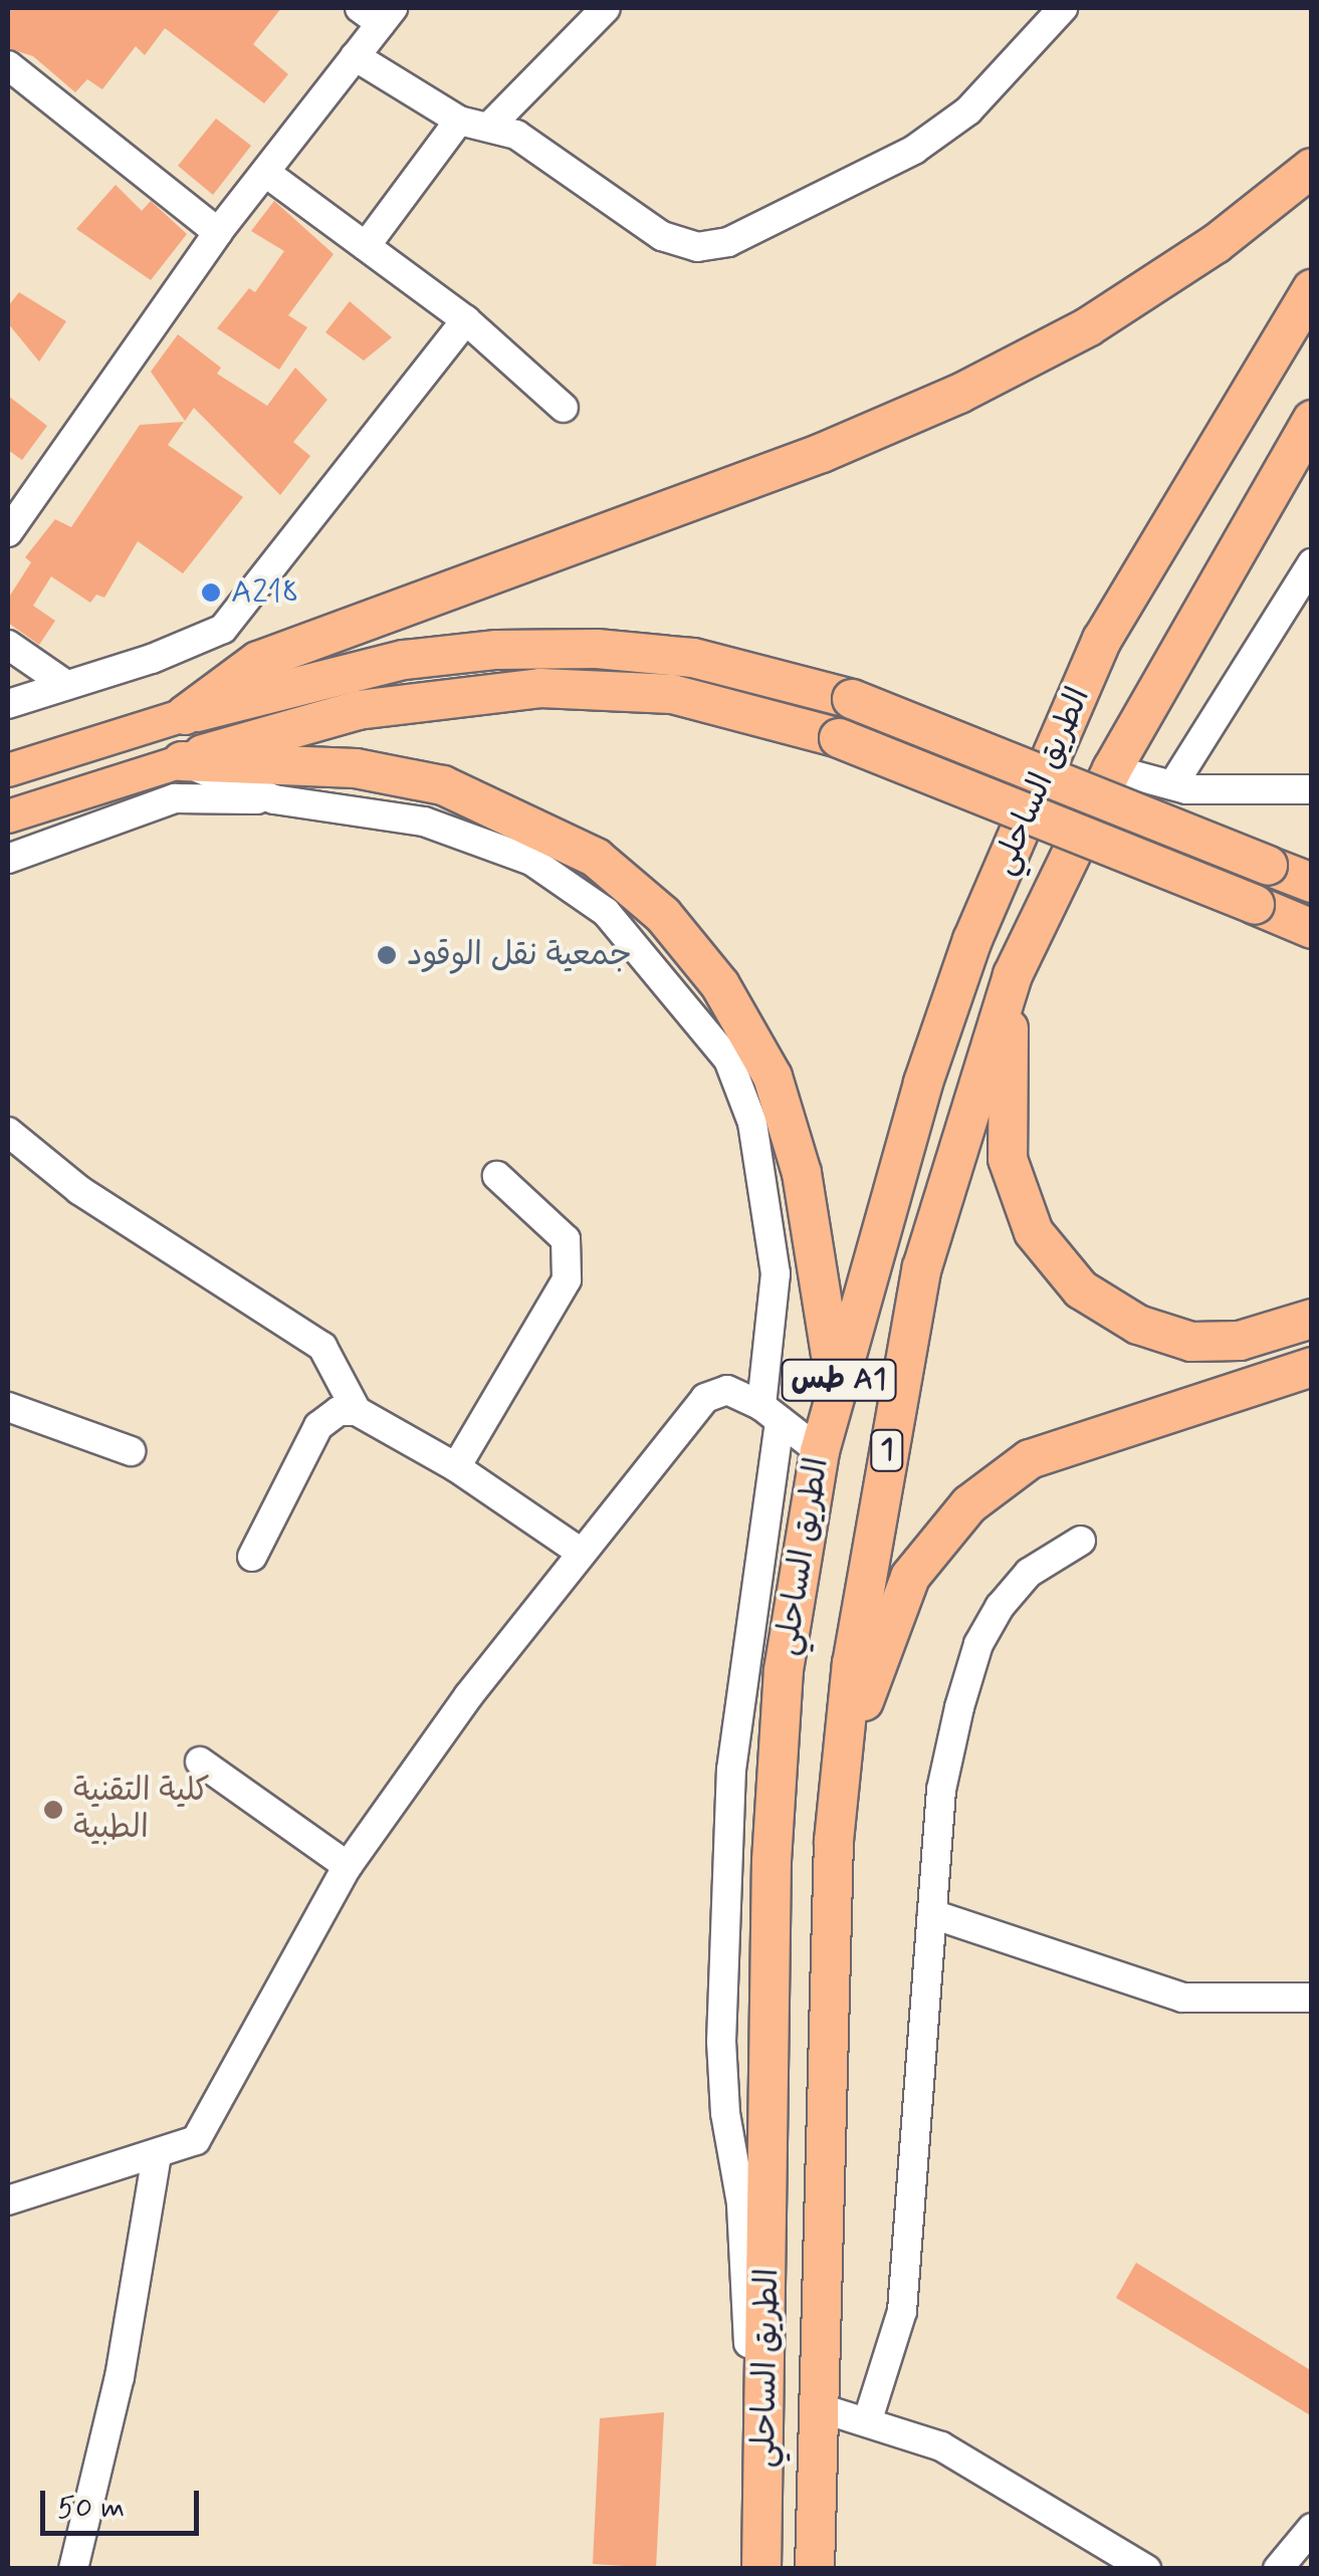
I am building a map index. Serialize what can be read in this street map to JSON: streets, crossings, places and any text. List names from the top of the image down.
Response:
{
  "streets": {
    "highway": ["الطريق الساحلي", "طس A1", "1"]
  },
  "places": ["A218", "جمعية نقل الوقود", "كلية التقنية الطبية"],
  "scale_bar": "50 m"
}
